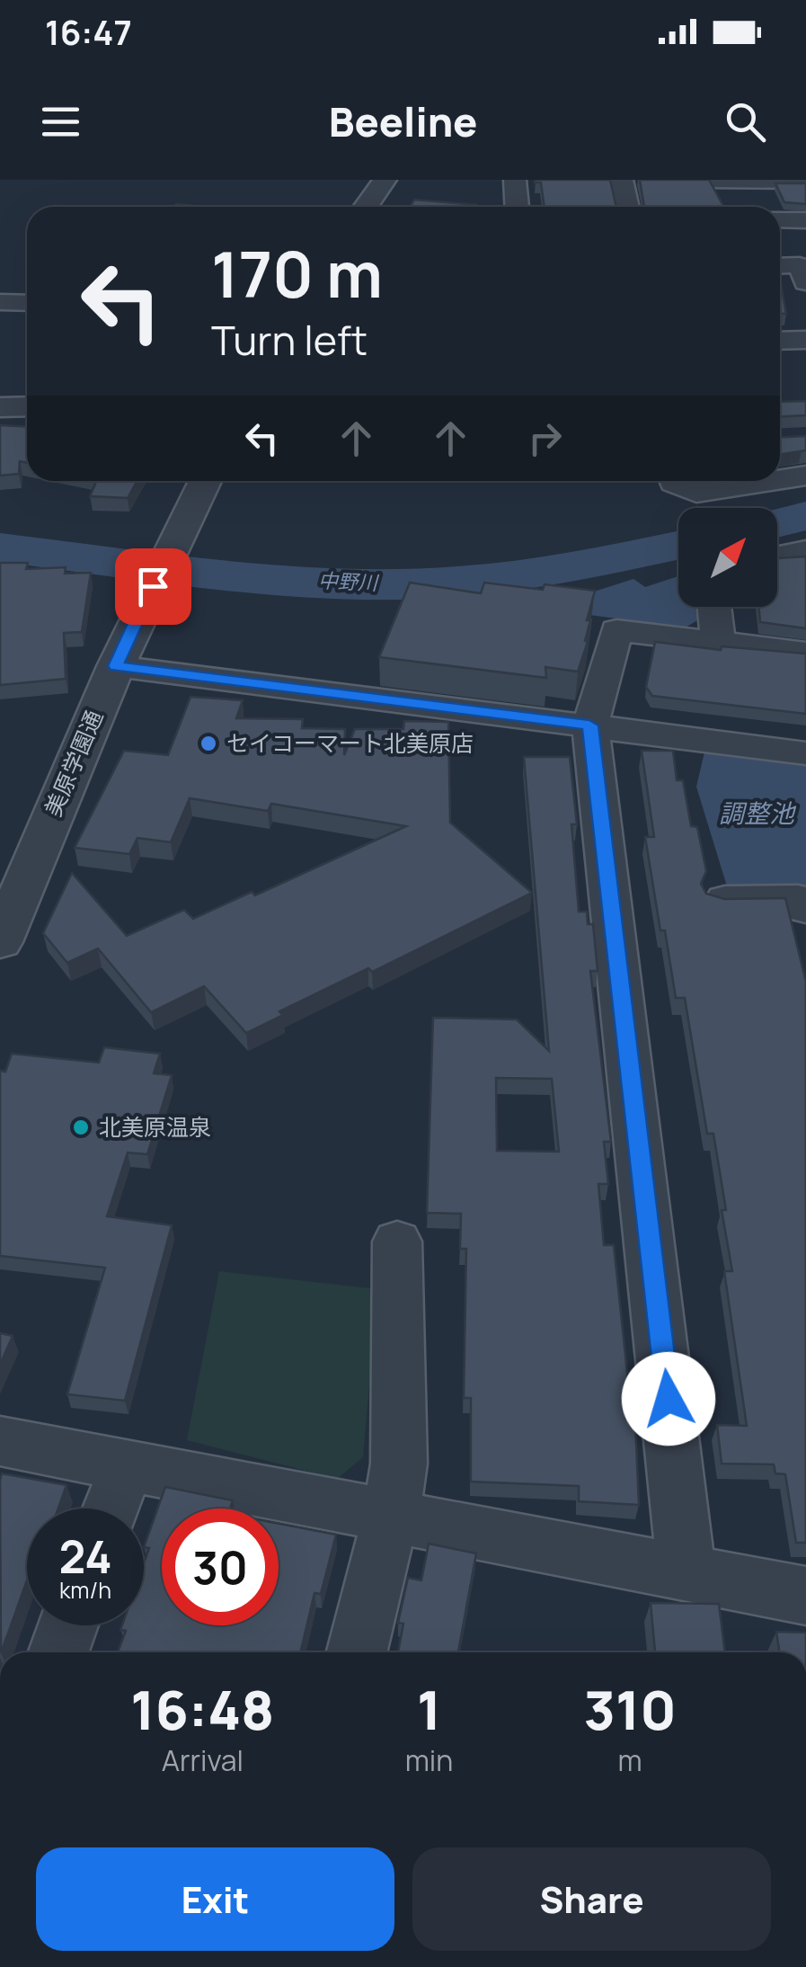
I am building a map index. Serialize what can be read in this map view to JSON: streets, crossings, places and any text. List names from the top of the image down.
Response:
{
  "streets": {
    "street": ["美原学園通"]
  },
  "water": ["中野川", "調整池"],
  "places": ["セイコーマート北美原店", "北美原温泉"],
  "north": "top right",
  "page": {
    "status": "16:47",
    "header": "Beeline",
    "turn": ["170 m", "Turn left"],
    "speed": "24 km/h",
    "limit": "30",
    "eta": [
      "16:48",
      "Arrival",
      "1",
      "min",
      "310",
      "m"
    ],
    "buttons": ["Exit", "Share"]
  }
}
